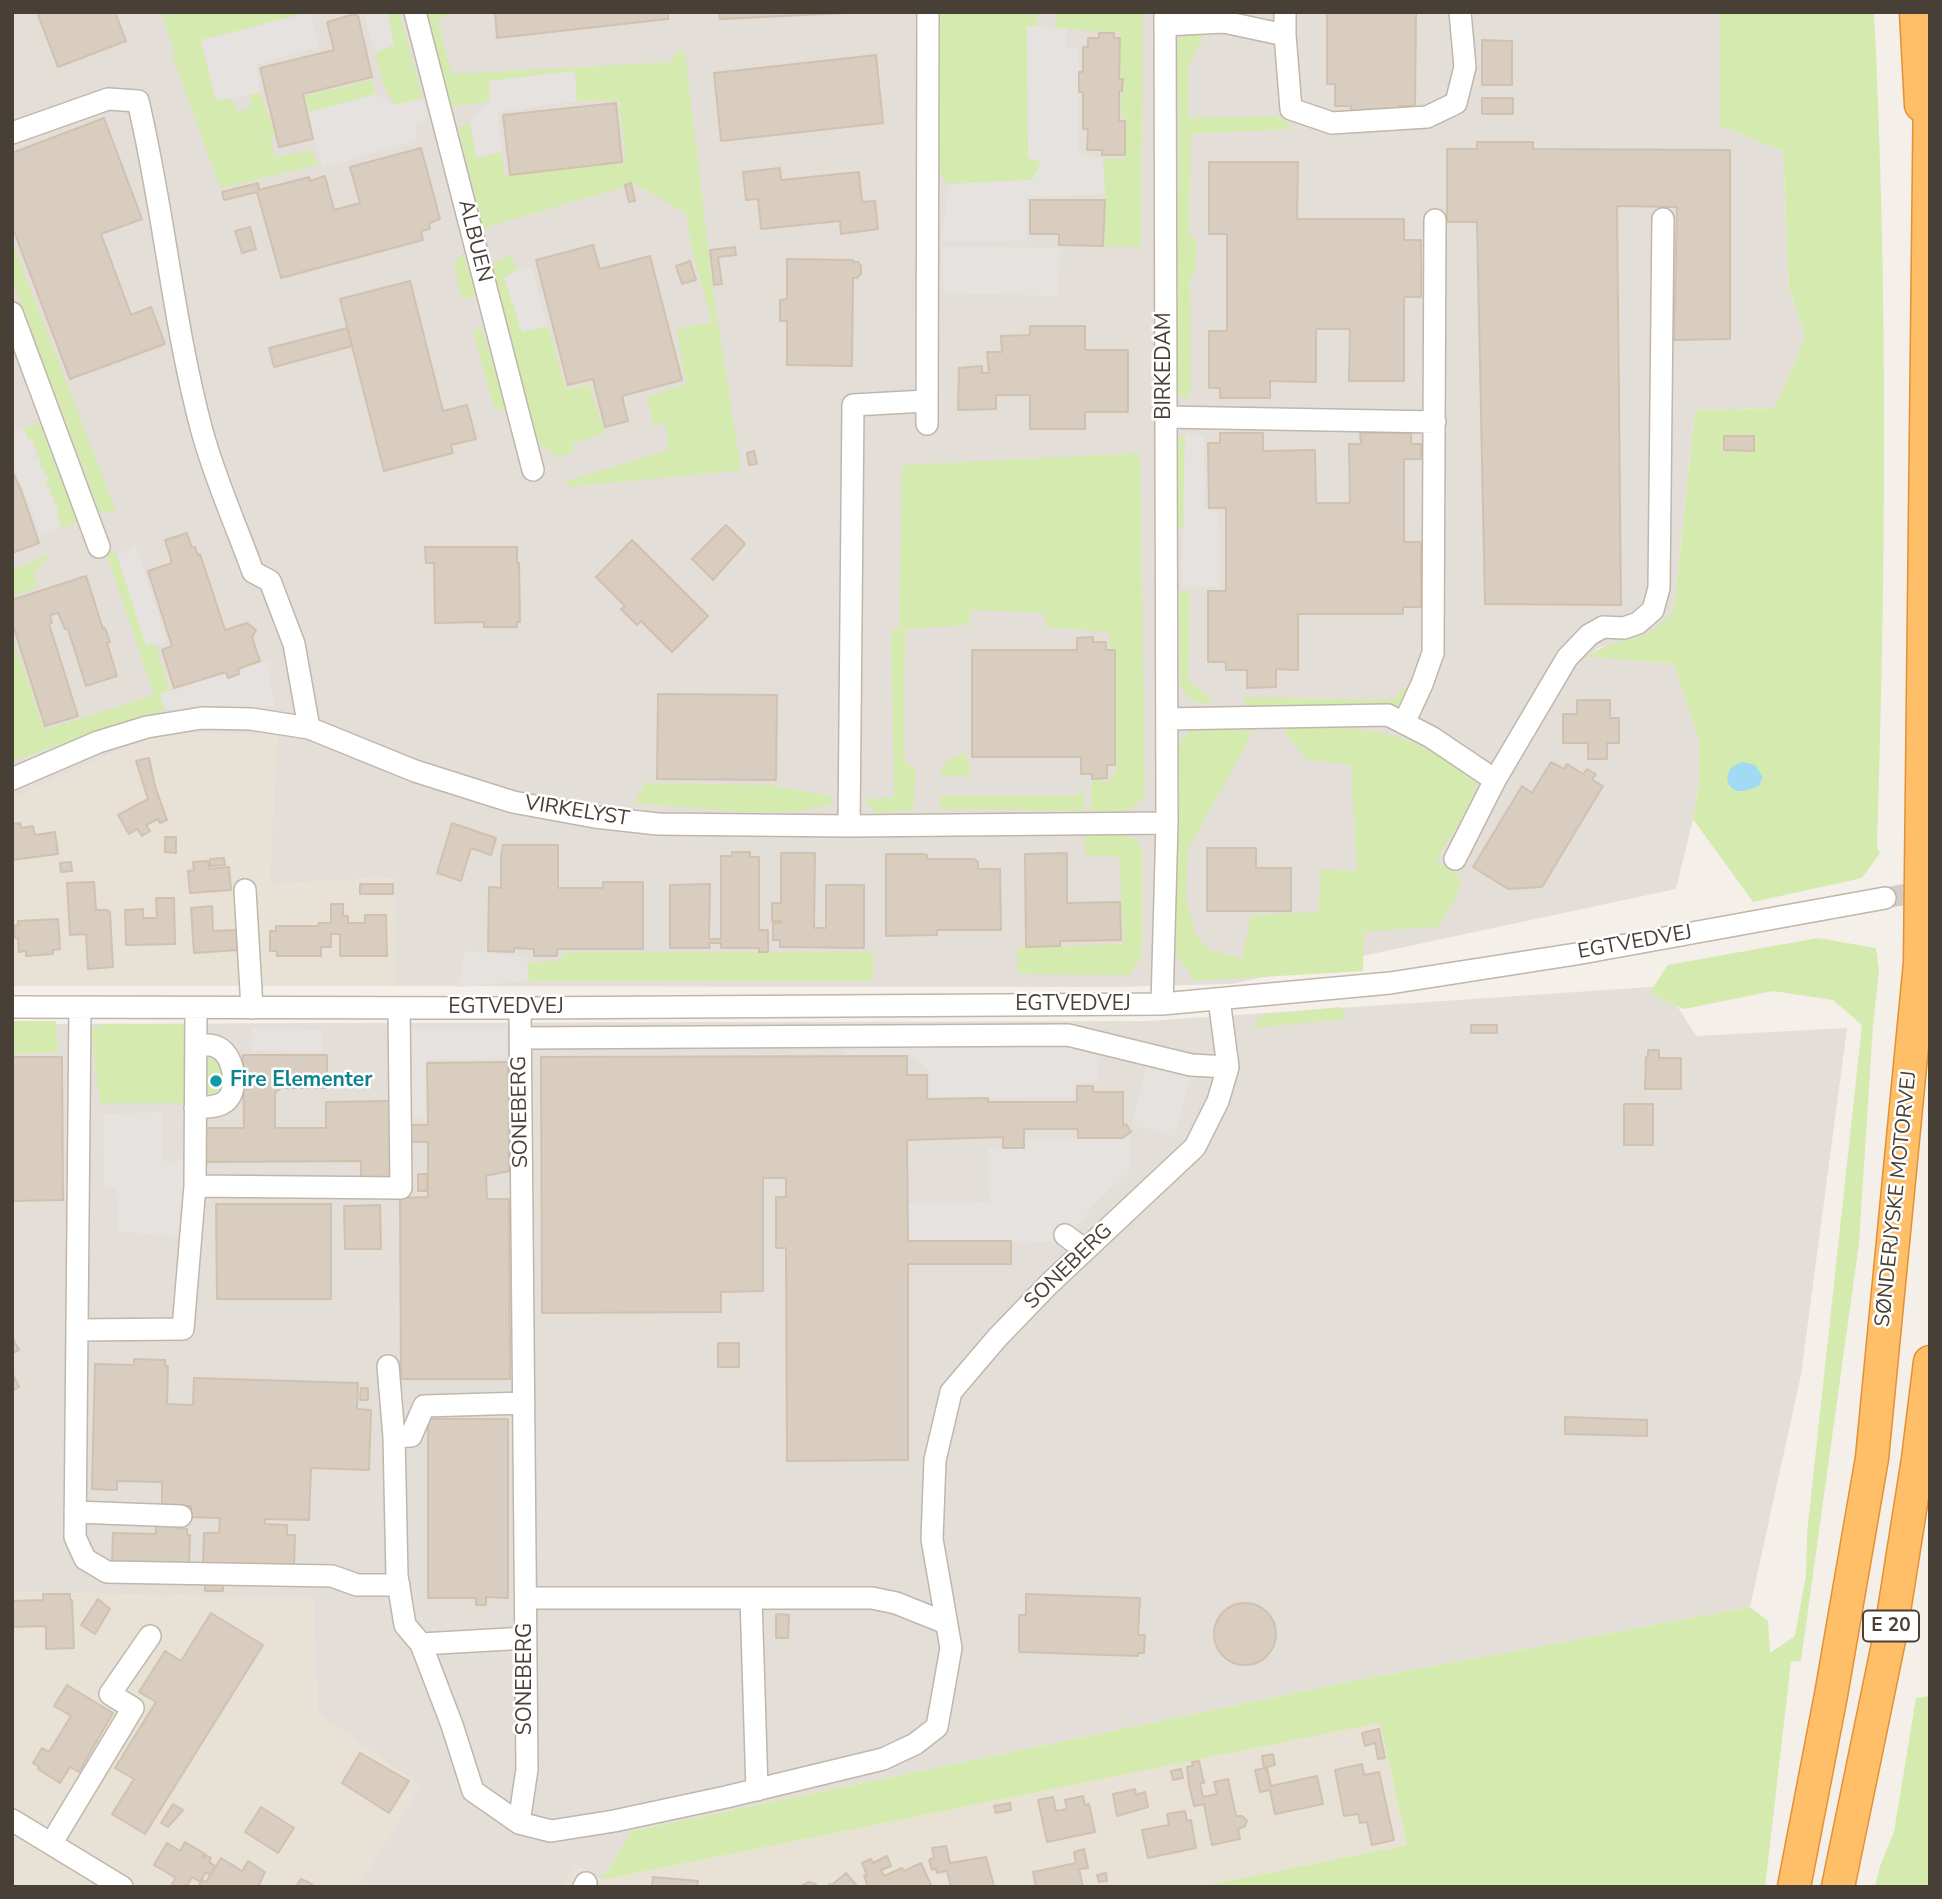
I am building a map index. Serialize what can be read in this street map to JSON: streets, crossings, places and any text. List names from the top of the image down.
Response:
{
  "streets": {
    "highway": ["SØNDERJYSKE MOTORVEJ", "E 20"],
    "street": [
      "ALBUEN",
      "BIRKEDAM",
      "VIRKELYST",
      "EGTVEDVEJ",
      "SONEBERG"
    ]
  },
  "crossings": [
    ["BIRKEDAM", "VIRKELYST"],
    ["BIRKEDAM", "EGTVEDVEJ"],
    ["EGTVEDVEJ", "SONEBERG"],
    ["SØNDERJYSKE MOTORVEJ", "E 20"]
  ],
  "places": ["Fire Elementer"]
}
